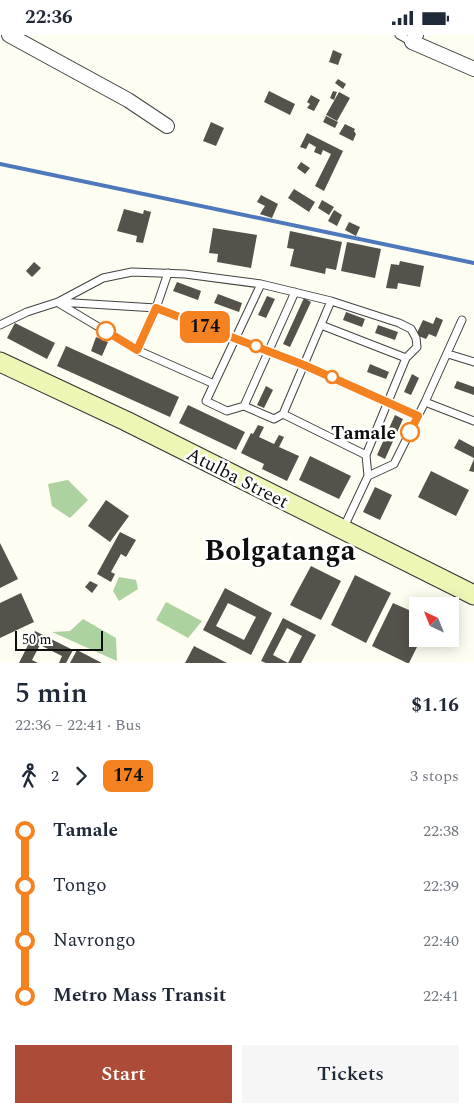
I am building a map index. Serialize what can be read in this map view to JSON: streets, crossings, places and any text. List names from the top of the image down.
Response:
{
  "streets": {
    "street": ["Atulba Street"]
  },
  "districts": ["Bolgatanga"],
  "places": ["Tamale"],
  "lines": ["bus line 174"],
  "scale_bar": "50 m",
  "north": "top left",
  "page": {
    "status": "22:36",
    "on_map": "174",
    "scale": "50 m",
    "heading": ["5 min", "22:36 – 22:41 · Bus", "$1.16"],
    "legs": ["2", "174", "3 stops"],
    "list": [
      {
        "name": "Tamale",
        "value": "22:38"
      },
      {
        "name": "Tongo",
        "value": "22:39"
      },
      {
        "name": "Navrongo",
        "value": "22:40"
      },
      {
        "name": "Metro Mass Transit",
        "value": "22:41"
      }
    ],
    "buttons": ["Start", "Tickets"]
  }
}
